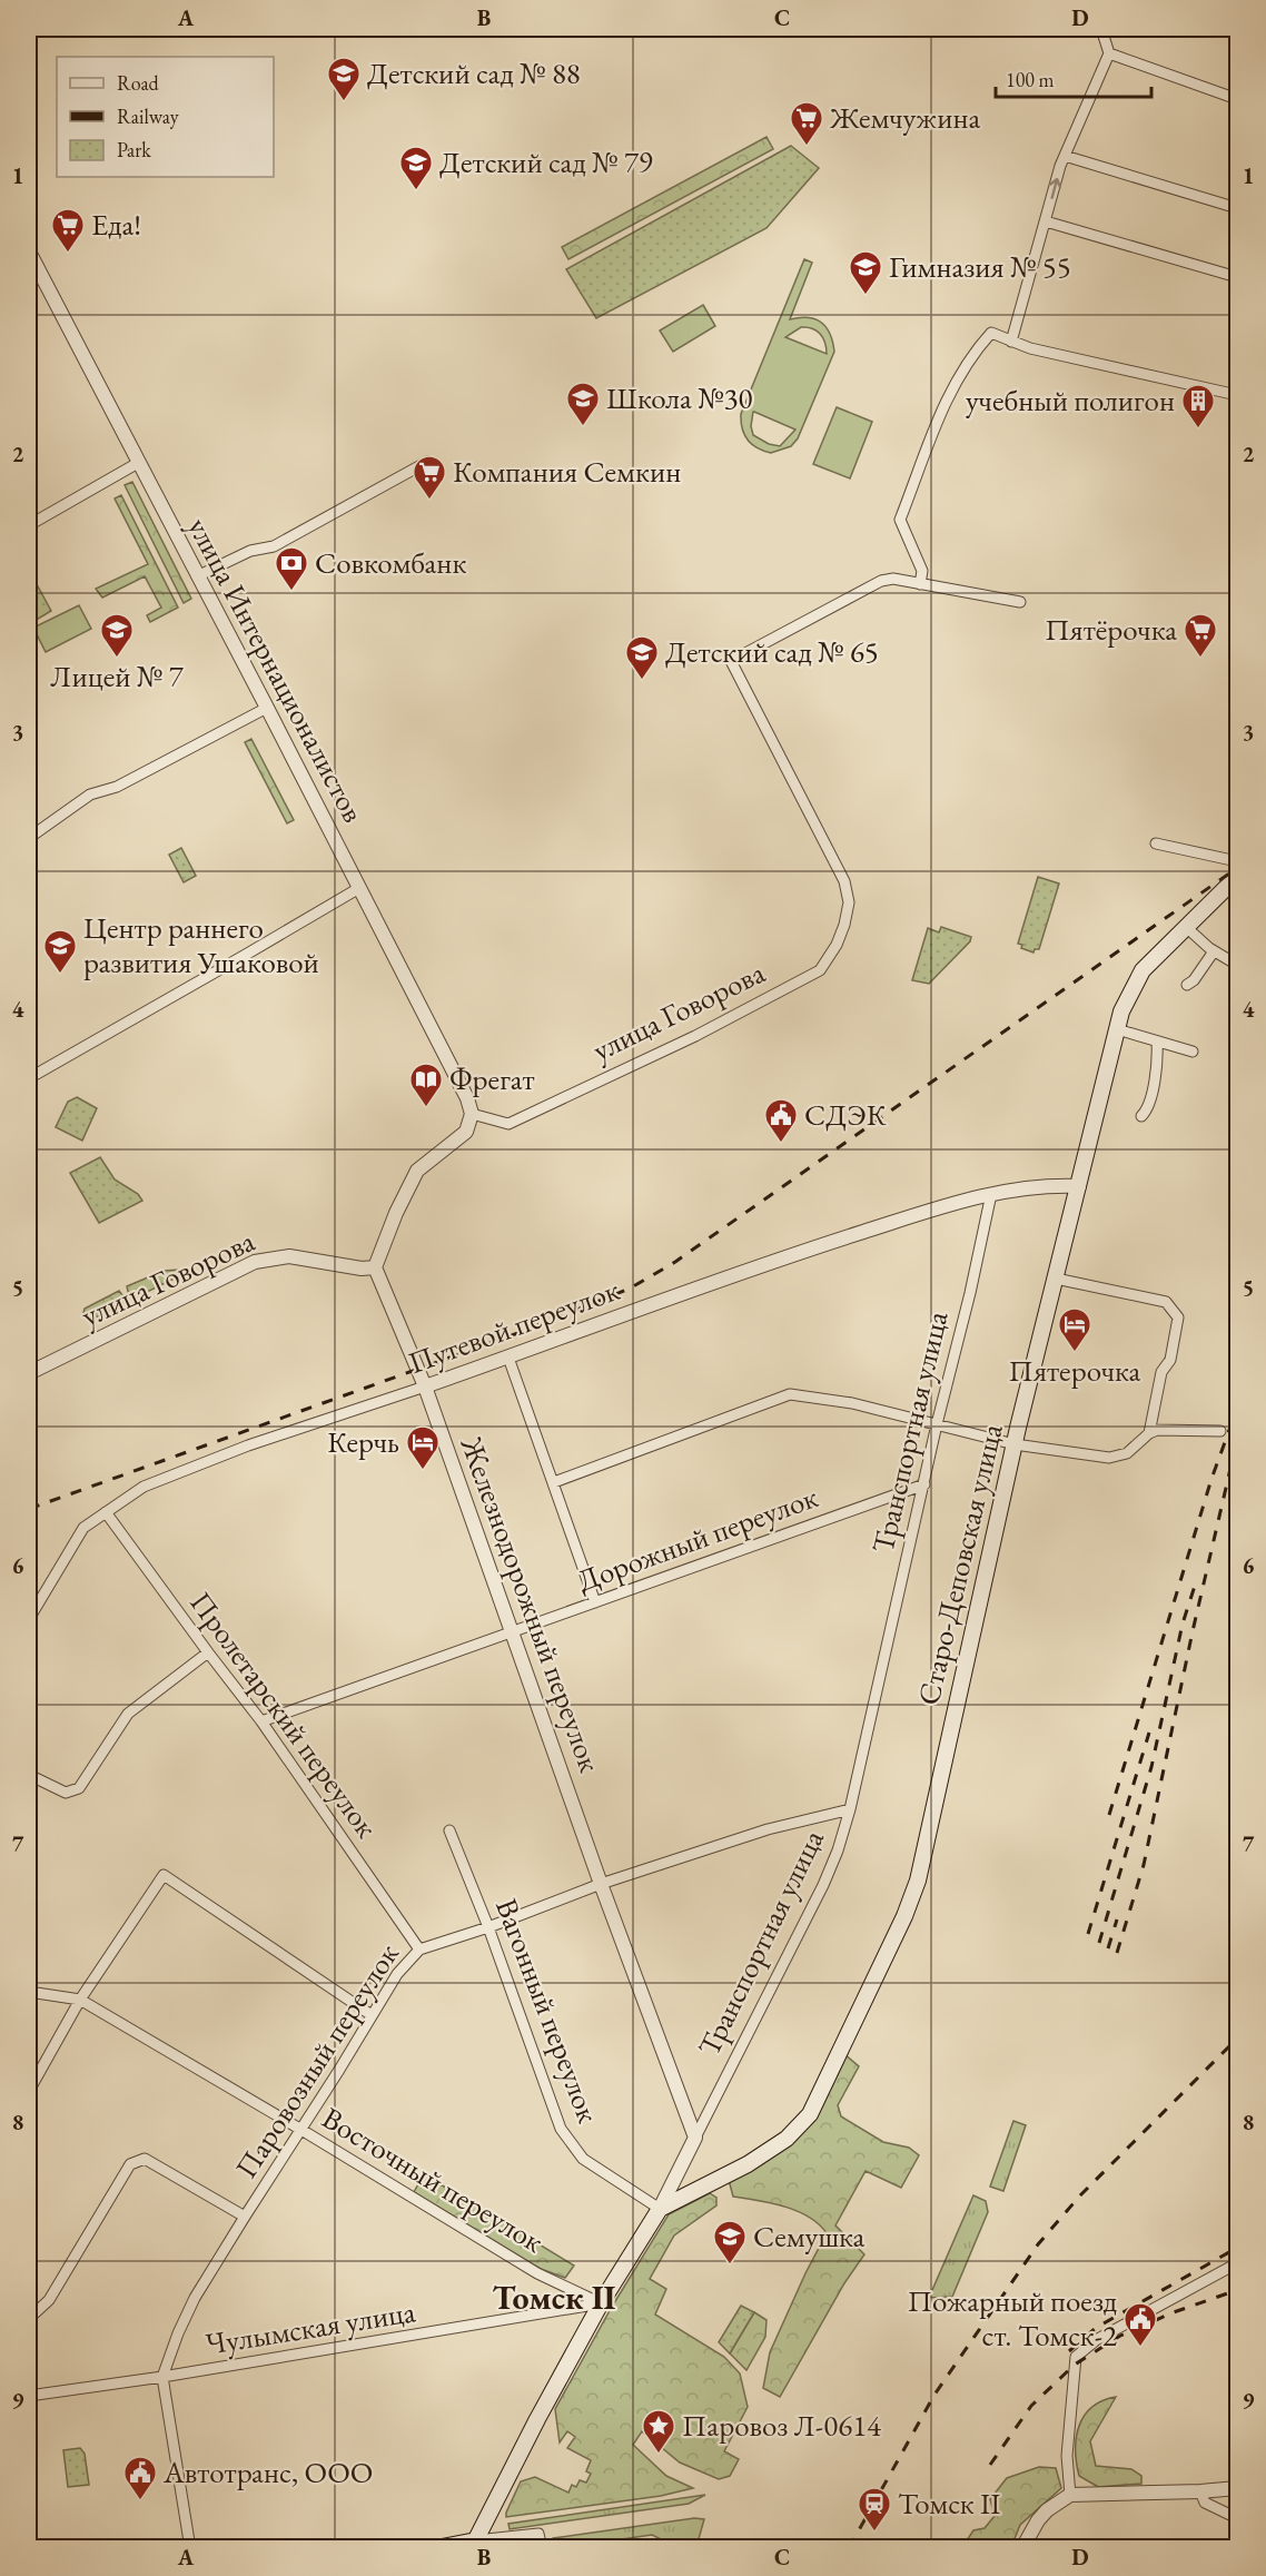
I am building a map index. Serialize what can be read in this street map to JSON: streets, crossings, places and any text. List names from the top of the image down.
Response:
{
  "streets": {
    "main road": ["Транспортная улица", "Старо-Деповская улица"],
    "street": [
      "улица Интернационалистов",
      "улица Говорова",
      "Путевой переулок",
      "Дорожный переулок",
      "Железнодорожный переулок",
      "Пролетарский переулок",
      "Вагонный переулок",
      "Паровозный переулок",
      "Восточный переулок",
      "Чулымская улица"
    ]
  },
  "crossings": [
    ["улица Интернационалистов", "улица Говорова"],
    ["улица Говорова", "Железнодорожный переулок"],
    ["Путевой переулок", "Транспортная улица"],
    ["Путевой переулок", "Старо-Деповская улица"],
    ["Путевой переулок", "Железнодорожный переулок"],
    ["Путевой переулок", "Пролетарский переулок"],
    ["Транспортная улица", "Дорожный переулок"],
    ["Транспортная улица", "Старо-Деповская улица"],
    ["Транспортная улица", "Железнодорожный переулок"],
    ["Транспортная улица", "Вагонный переулок"],
    ["Транспортная улица", "Паровозный переулок"],
    ["Транспортная улица", "Восточный переулок"],
    ["Транспортная улица", "Чулымская улица"],
    ["Дорожный переулок", "Железнодорожный переулок"],
    ["Дорожный переулок", "Пролетарский переулок"],
    ["Старо-Деповская улица", "Вагонный переулок"],
    ["Железнодорожный переулок", "Паровозный переулок"],
    ["Пролетарский переулок", "Паровозный переулок"],
    ["Вагонный переулок", "Паровозный переулок"],
    ["Паровозный переулок", "Восточный переулок"],
    ["Паровозный переулок", "Чулымская улица"],
    ["Восточный переулок", "Чулымская улица"]
  ],
  "districts": ["Томск II"],
  "places": {
    "school or university": [
      "Детский сад № 88",
      "Детский сад № 79",
      "Гимназия № 55",
      "Школа №30",
      "Лицей № 7",
      "Детский сад № 65",
      "Центр раннего развития Ушаковой",
      "Семушка"
    ],
    "supermarket": [
      "Жемчужина",
      "Еда!",
      "Компания Семкин",
      "Пятёрочка"
    ],
    "building": ["учебный полигон"],
    "bank": ["Совкомбанк"],
    "library": ["Фрегат"],
    "public building": ["СДЭК", "Пожарный поезд ст. Томск-2", "Автотранс, ООО"],
    "hotel": ["Пятерочка", "Керчь"],
    "place": ["Паровоз Л-0614"],
    "station": ["Томск II"]
  },
  "legend": ["Road", "Railway", "Park"],
  "scale_bar": "100 m",
  "grid": {
    "columns": [
      "A",
      "B",
      "C",
      "D"
    ],
    "rows": [
      "1",
      "2",
      "3",
      "4",
      "5",
      "6",
      "7",
      "8",
      "9"
    ]
  }
}
